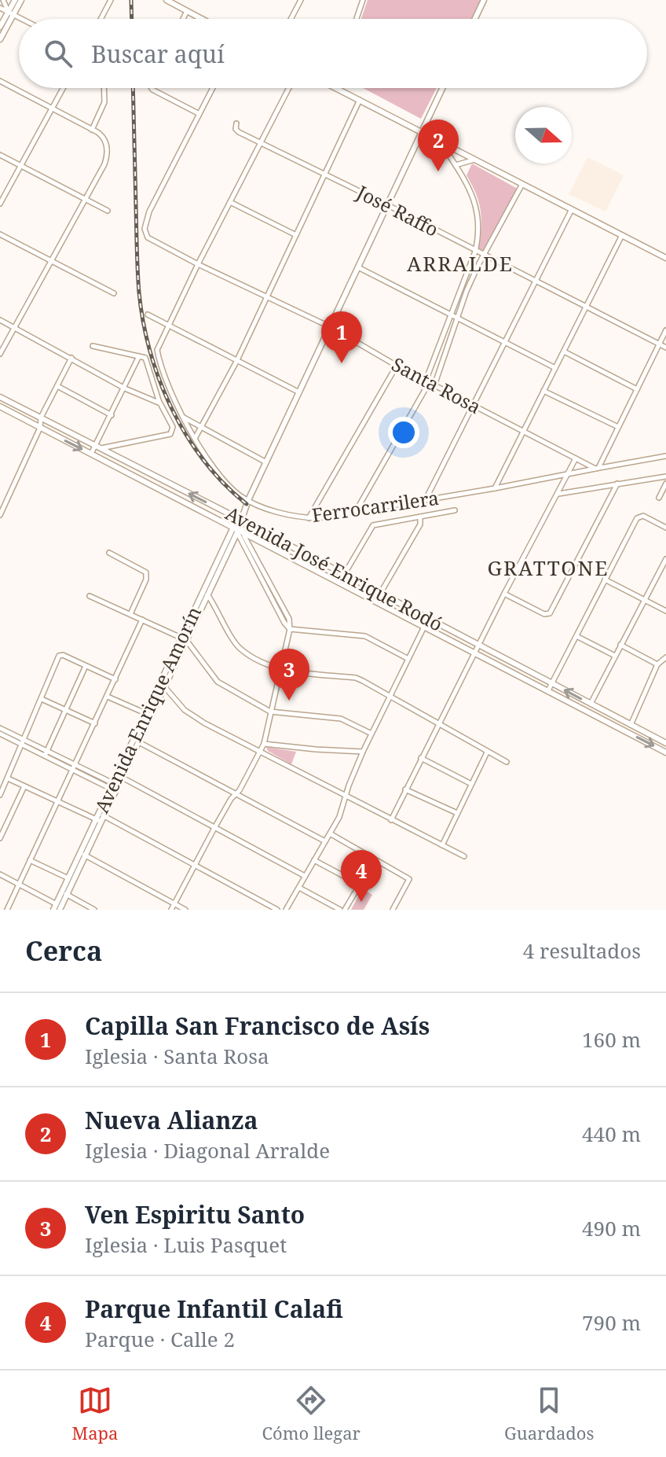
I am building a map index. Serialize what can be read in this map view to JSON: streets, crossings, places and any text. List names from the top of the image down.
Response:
{
  "streets": {
    "street": [
      "José Raffo",
      "Santa Rosa",
      "Ferrocarrilera",
      "Avenida José Enrique Rodó",
      "Avenida Enrique Amorín"
    ]
  },
  "crossings": [
    ["José Raffo", "Ferrocarrilera"],
    ["José Raffo", "Avenida Enrique Amorín"],
    ["Santa Rosa", "Ferrocarrilera"],
    ["Santa Rosa", "Avenida Enrique Amorín"],
    ["Ferrocarrilera", "Avenida Enrique Amorín"],
    ["Avenida José Enrique Rodó", "Avenida Enrique Amorín"]
  ],
  "districts": ["ARRALDE", "GRATTONE"],
  "north": "right",
  "page": {
    "search": "Buscar aquí",
    "pins": [
      "2",
      "1",
      "3",
      "4"
    ],
    "heading": ["Cerca", "4 resultados"],
    "list": [
      {
        "mark": "1",
        "name": "Capilla San Francisco de Asís",
        "note": "Iglesia · Santa Rosa",
        "value": "160 m"
      },
      {
        "mark": "2",
        "name": "Nueva Alianza",
        "note": "Iglesia · Diagonal Arralde",
        "value": "440 m"
      },
      {
        "mark": "3",
        "name": "Ven Espiritu Santo",
        "note": "Iglesia · Luis Pasquet",
        "value": "490 m"
      },
      {
        "mark": "4",
        "name": "Parque Infantil Calafi",
        "note": "Parque · Calle 2",
        "value": "790 m"
      }
    ],
    "nav": ["Mapa", "Cómo llegar", "Guardados"]
  }
}
